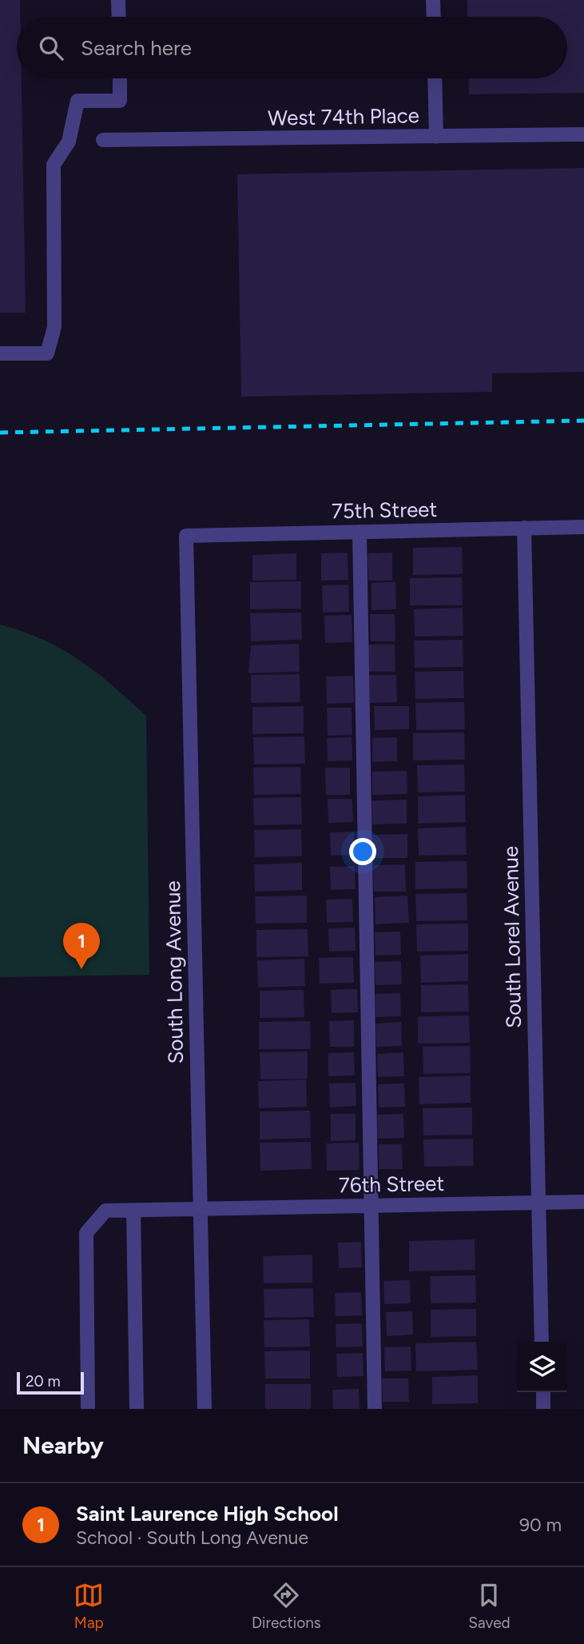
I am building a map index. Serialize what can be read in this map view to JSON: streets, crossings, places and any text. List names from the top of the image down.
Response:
{
  "streets": {
    "street": [
      "West 74th Place",
      "75th Street",
      "South Lorel Avenue",
      "South Long Avenue",
      "76th Street"
    ]
  },
  "crossings": [
    ["75th Street", "South Lorel Avenue"],
    ["75th Street", "South Long Avenue"],
    ["South Lorel Avenue", "76th Street"],
    ["South Long Avenue", "76th Street"]
  ],
  "scale_bar": "20 m",
  "page": {
    "search": "Search here",
    "pins": "1",
    "scale": "20 m",
    "heading": "Nearby",
    "list": [
      {
        "mark": "1",
        "name": "Saint Laurence High School",
        "note": "School · South Long Avenue",
        "value": "90 m"
      }
    ],
    "nav": ["Map", "Directions", "Saved"]
  }
}
